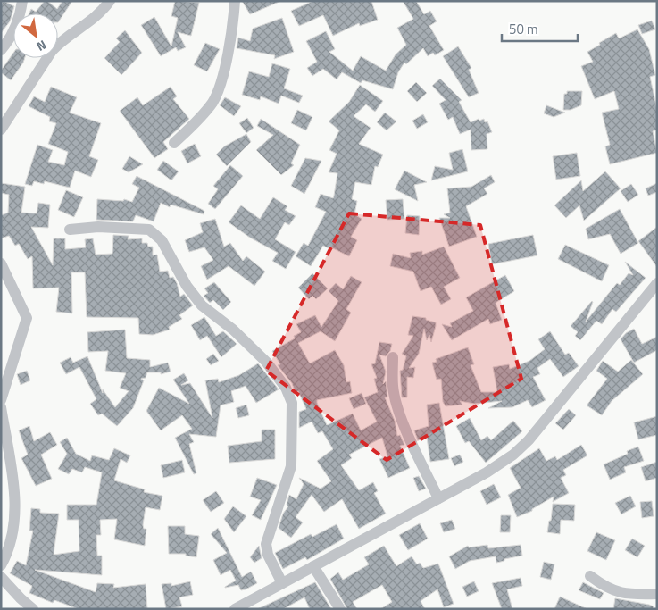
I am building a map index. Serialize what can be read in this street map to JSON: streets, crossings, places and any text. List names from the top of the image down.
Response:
{
  "scale_bar": "50 m",
  "north": "bottom right"
}
